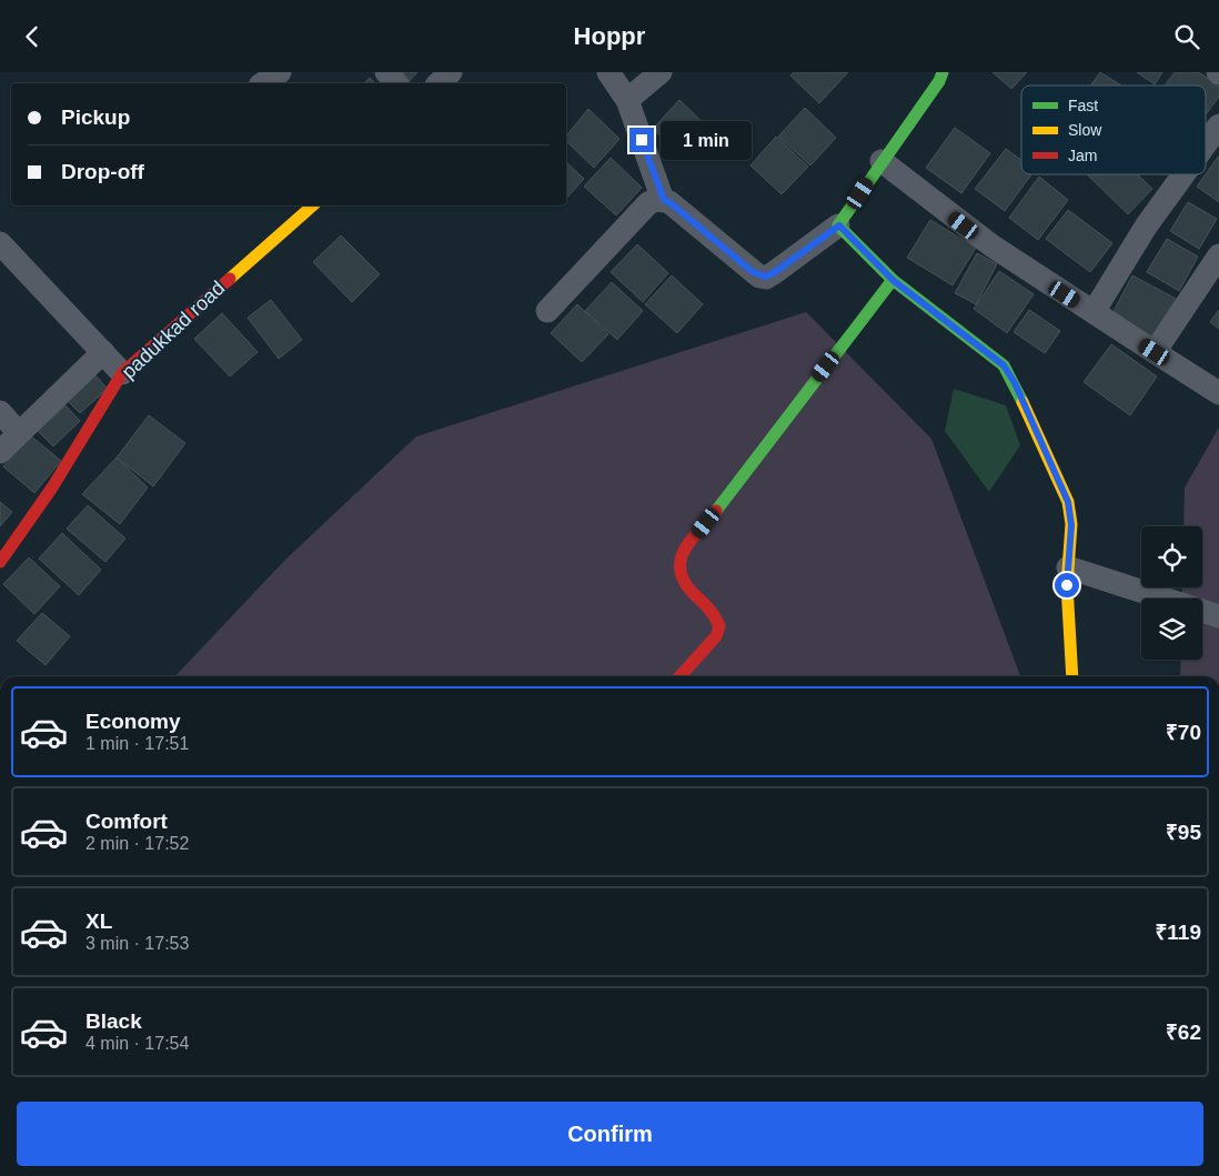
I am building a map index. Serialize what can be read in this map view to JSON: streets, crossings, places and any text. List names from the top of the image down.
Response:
{
  "streets": {
    "street": ["padukkad road"]
  },
  "legend": ["Fast", "Slow", "Jam"],
  "page": {
    "header": "Hoppr",
    "banner": ["Pickup", "Drop-off"],
    "bubble": "1 min",
    "list": [
      {
        "name": "Economy",
        "note": "1 min · 17:51",
        "value": "₹70"
      },
      {
        "name": "Comfort",
        "note": "2 min · 17:52",
        "value": "₹95"
      },
      {
        "name": "XL",
        "note": "3 min · 17:53",
        "value": "₹119"
      },
      {
        "name": "Black",
        "note": "4 min · 17:54",
        "value": "₹62"
      }
    ],
    "buttons": "Confirm"
  }
}
